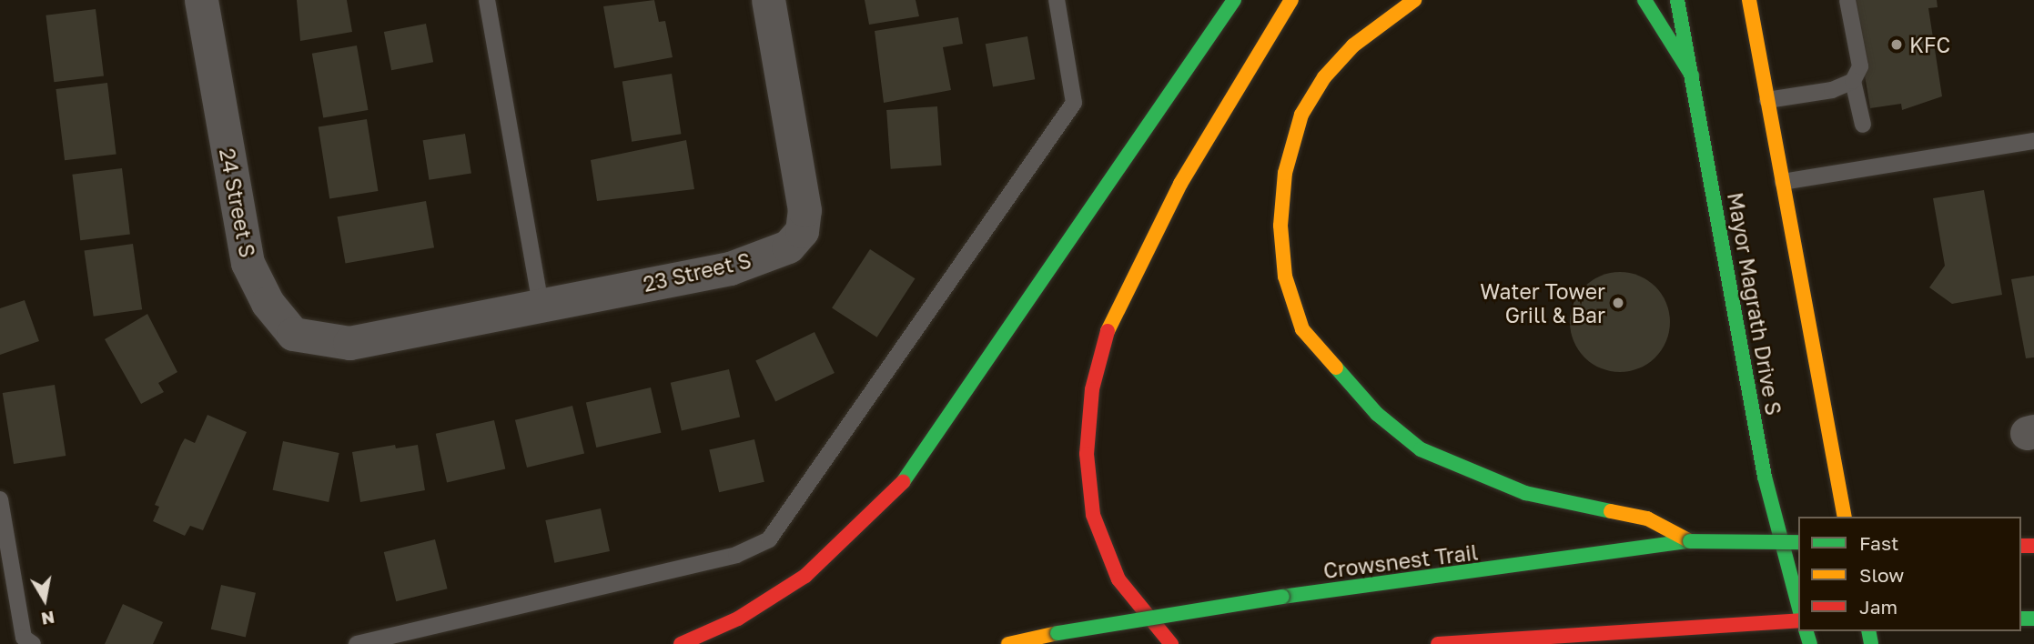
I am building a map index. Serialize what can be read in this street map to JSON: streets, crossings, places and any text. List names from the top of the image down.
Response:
{
  "streets": {
    "main road": ["Mayor Magrath Drive S", "Crowsnest Trail"],
    "street": ["24 Street S", "23 Street S"]
  },
  "crossings": [
    ["24 Street S", "23 Street S"]
  ],
  "places": ["KFC", "Water Tower Grill & Bar"],
  "legend": ["Fast", "Slow", "Jam"],
  "north": "bottom"
}
